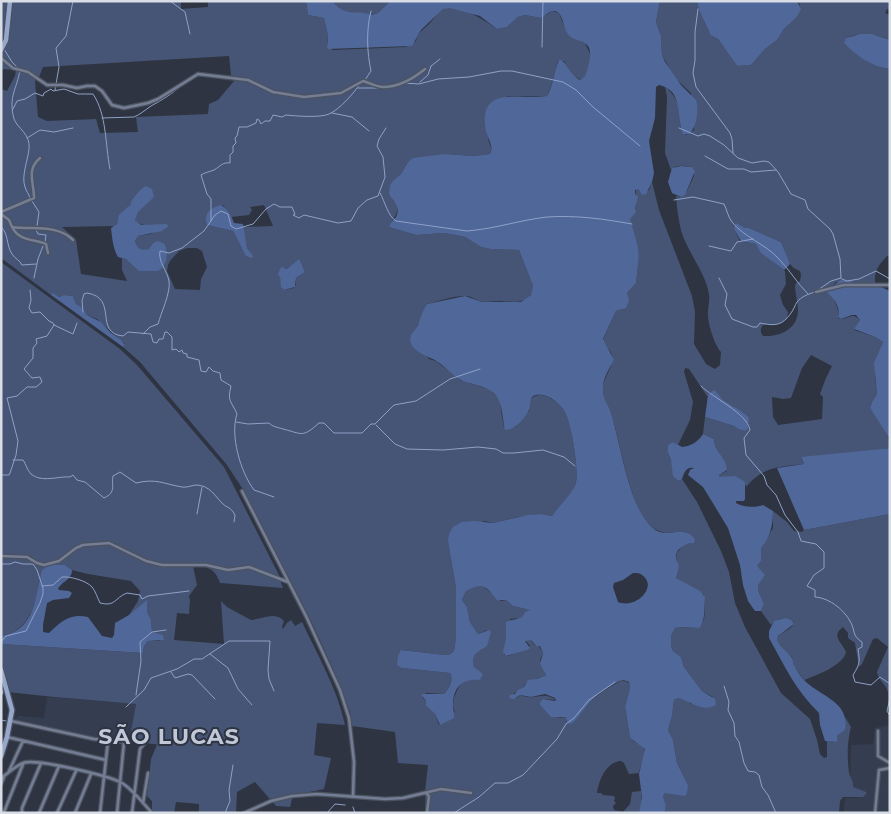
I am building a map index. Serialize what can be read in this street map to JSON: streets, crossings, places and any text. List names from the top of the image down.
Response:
{
  "districts": ["SÃO LUCAS"]
}
